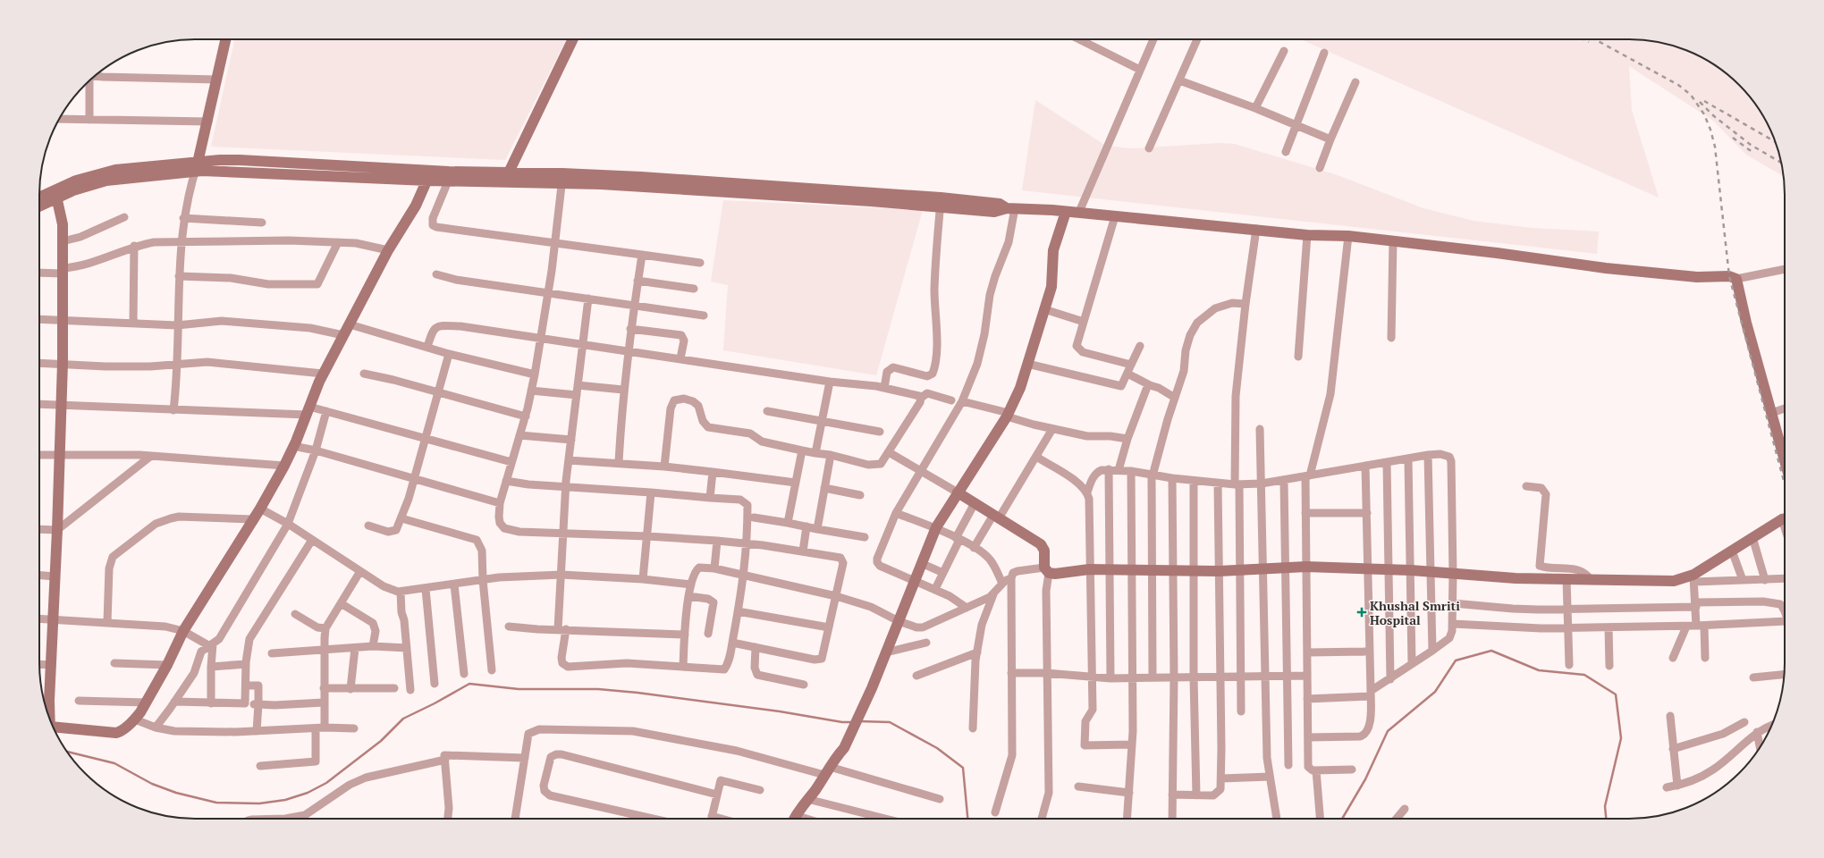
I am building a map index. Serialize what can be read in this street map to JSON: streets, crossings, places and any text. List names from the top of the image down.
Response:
{
  "places": {
    "health": ["Khushal Smriti Hospital"]
  }
}
